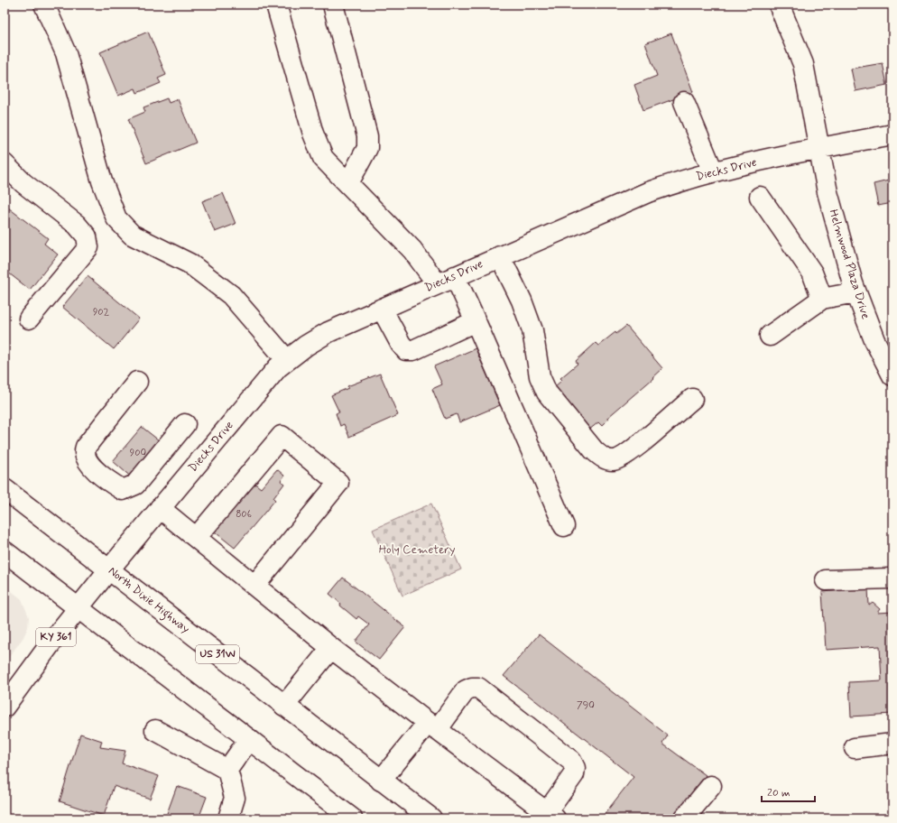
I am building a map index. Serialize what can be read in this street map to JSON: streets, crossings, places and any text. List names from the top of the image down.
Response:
{
  "streets": {
    "street": [
      "Diecks Drive",
      "Helmwood Plaza Drive",
      "North Dixie Highway",
      "KY 361",
      "US 31W"
    ]
  },
  "crossings": [
    ["Diecks Drive", "Helmwood Plaza Drive"],
    ["Diecks Drive", "North Dixie Highway"],
    ["Diecks Drive", "KY 361"],
    ["North Dixie Highway", "KY 361"]
  ],
  "parks": ["Holy Cemetery"],
  "house_numbers": [
    "902",
    "900",
    "806",
    "790"
  ],
  "scale_bar": "20 m"
}
